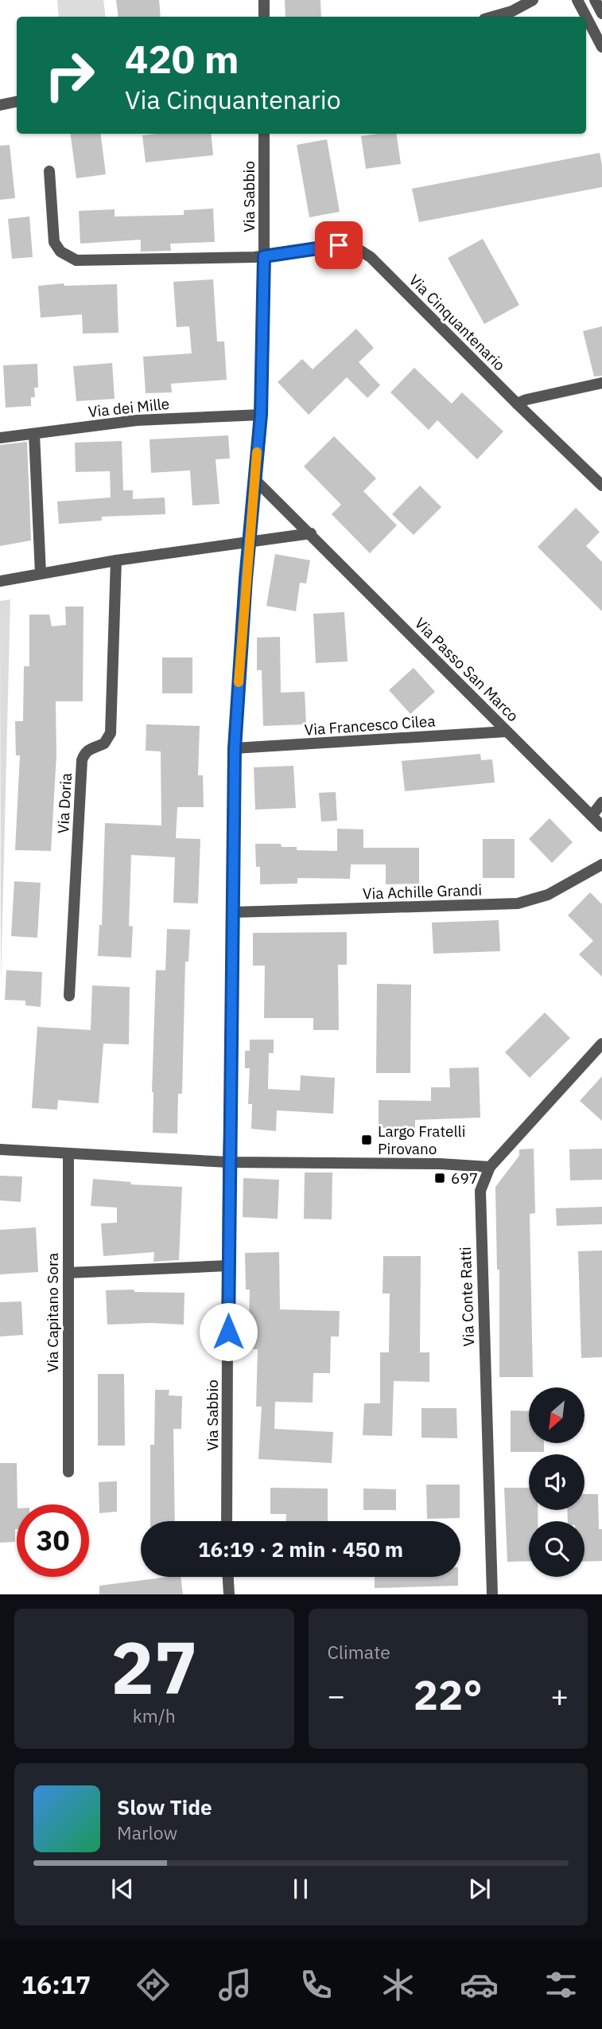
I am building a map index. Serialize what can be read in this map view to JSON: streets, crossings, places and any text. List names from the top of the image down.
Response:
{
  "streets": {
    "street": [
      "Via Sabbio",
      "Via Cinquantenario",
      "Via dei Mille",
      "Via Passo San Marco",
      "Via Francesco Cilea",
      "Via Doria",
      "Via Achille Grandi",
      "Via Conte Ratti",
      "Via Capitano Sora"
    ]
  },
  "crossings": [
    ["Via Sabbio", "Via Cinquantenario"],
    ["Via Sabbio", "Via dei Mille"],
    ["Via Sabbio", "Via Passo San Marco"],
    ["Via Sabbio", "Via Francesco Cilea"],
    ["Via Sabbio", "Via Achille Grandi"],
    ["Via Passo San Marco", "Via Francesco Cilea"]
  ],
  "places": {
    "transit": ["Largo Fratelli Pirovano", "697"]
  },
  "north": "bottom left",
  "page": {
    "turn": ["420 m", "Via Cinquantenario"],
    "limit": "30",
    "trip": "16:19 · 2 min · 450 m",
    "tile": [
      ["27", "km/h"],
      "Climate"
    ],
    "heat": ["−", "22°", "+"],
    "song": ["Slow Tide", "Marlow"],
    "tabs": "16:17"
  }
}
